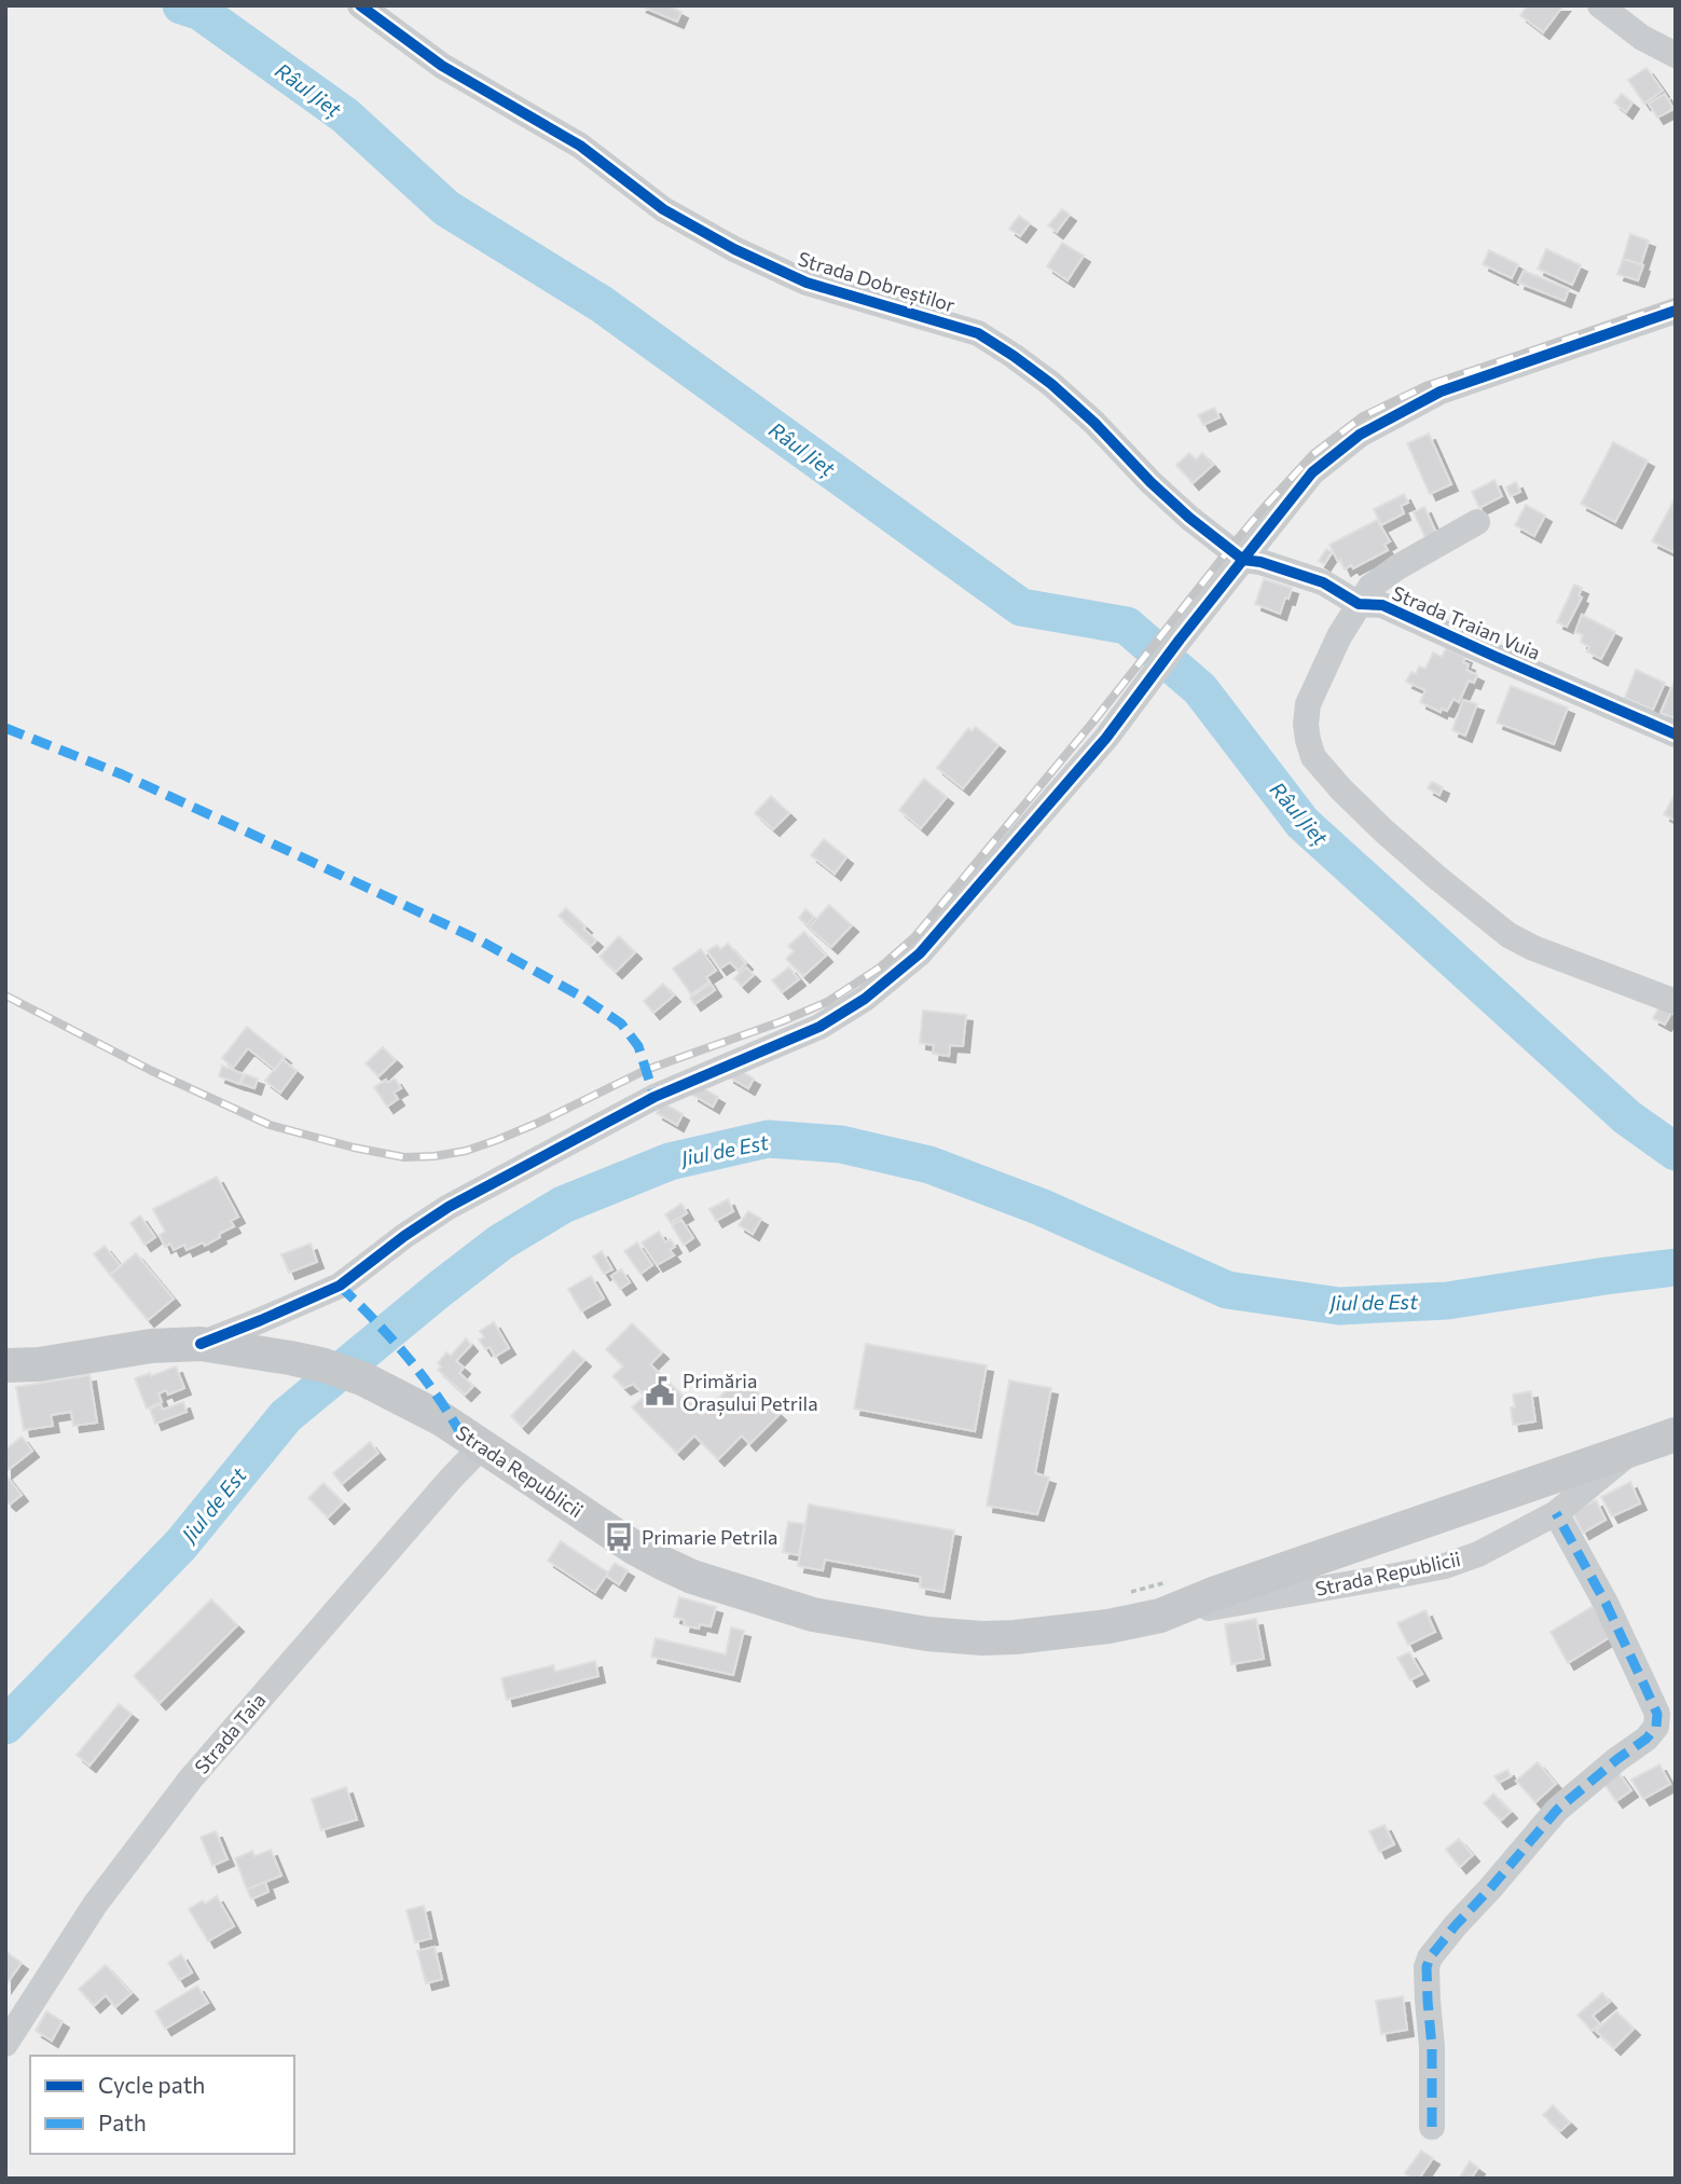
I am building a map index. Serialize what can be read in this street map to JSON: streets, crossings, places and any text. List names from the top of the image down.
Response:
{
  "streets": {
    "main road": ["Strada Republicii"],
    "street": ["Strada Dobreștilor", "Strada Traian Vuia", "Strada Taia"]
  },
  "crossings": [
    ["Strada Dobreștilor", "Strada Traian Vuia"],
    ["Strada Republicii", "Strada Taia"]
  ],
  "water": ["Râul Jieț", "Jiul de Est"],
  "places": {
    "public building": ["Primăria Orașului Petrila"],
    "bus stop": ["Primarie Petrila"]
  },
  "legend": ["Cycle path", "Path"]
}
